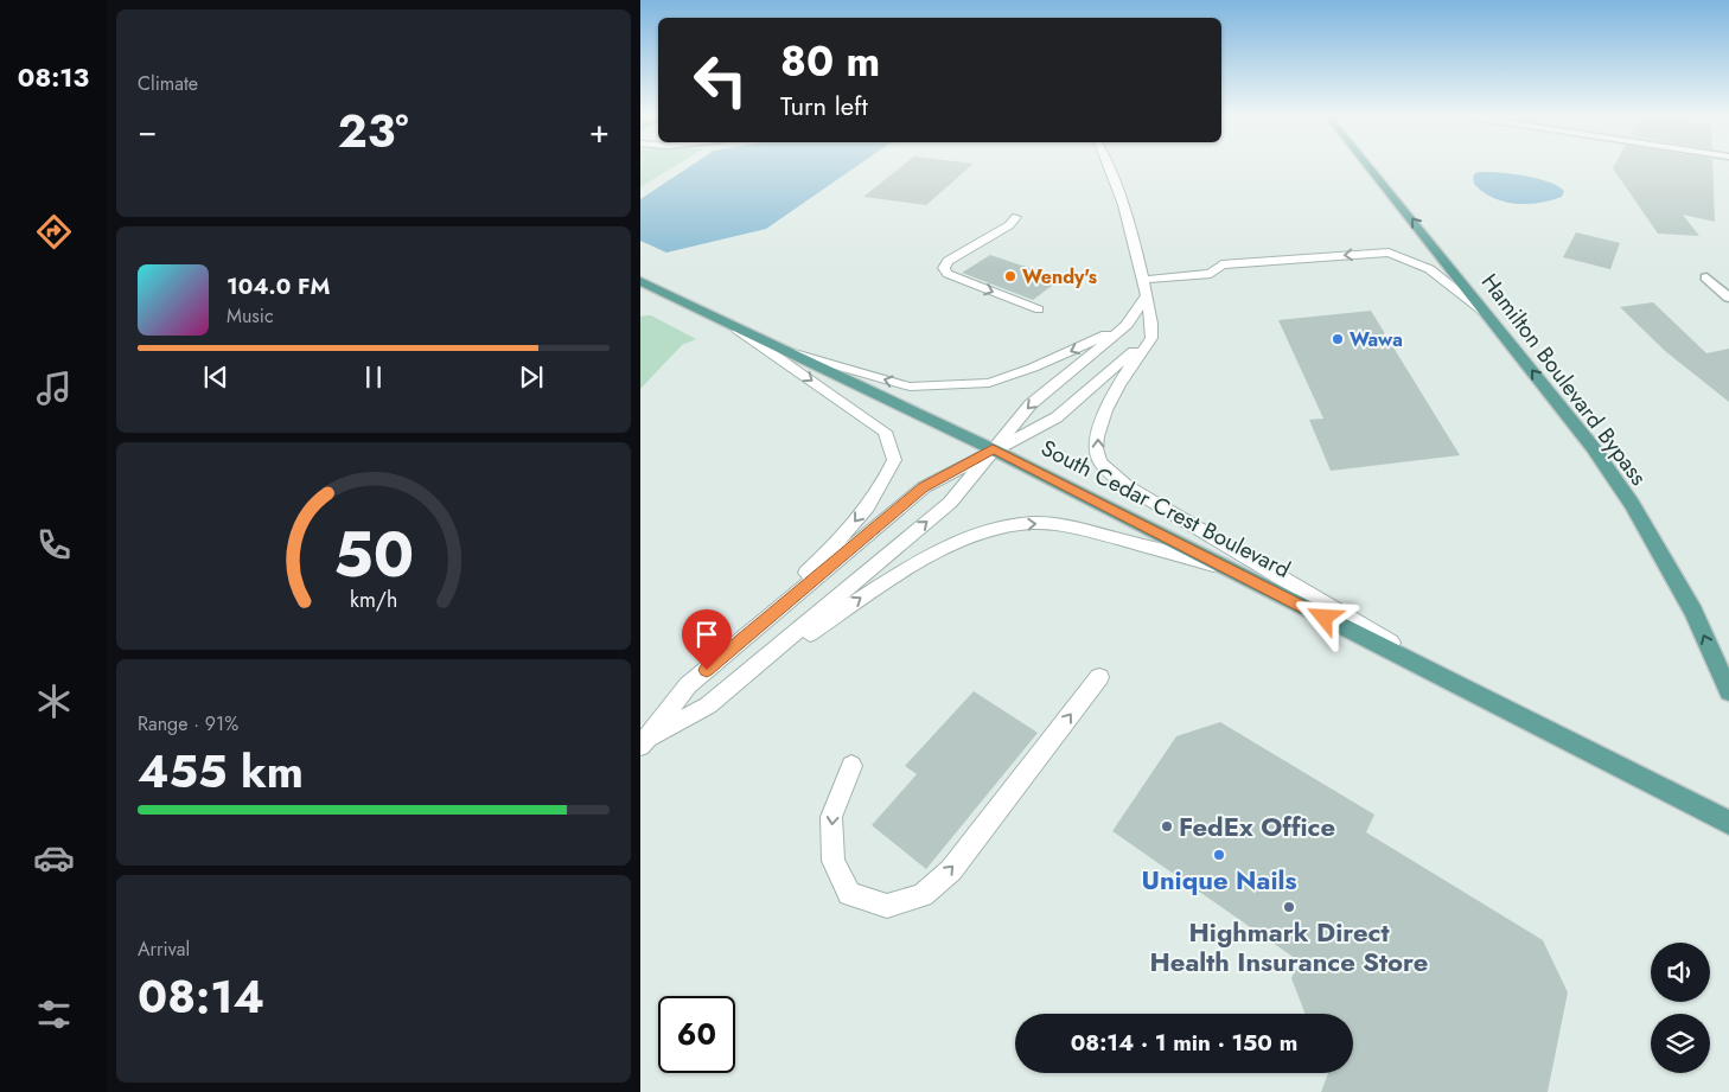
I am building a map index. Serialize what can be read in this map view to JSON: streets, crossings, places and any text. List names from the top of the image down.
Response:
{
  "streets": {
    "main road": ["Hamilton Boulevard Bypass", "South Cedar Crest Boulevard"]
  },
  "one_way": ["Hamilton Boulevard Bypass"],
  "places": [
    "Wendy's",
    "Wawa",
    "FedEx Office",
    "Unique Nails",
    "Highmark Direct Health Insurance Store"
  ],
  "page": {
    "tabs": "08:13",
    "tile": [
      "Climate",
      ["Range · 91%", "455 km"],
      ["Arrival", "08:14"]
    ],
    "turn": ["80 m", "Turn left"],
    "heat": ["−", "23°", "+"],
    "song": ["104.0 FM", "Music"],
    "limit": "60",
    "trip": "08:14 · 1 min · 150 m",
    "gauge": ["50", "km/h"]
  }
}
